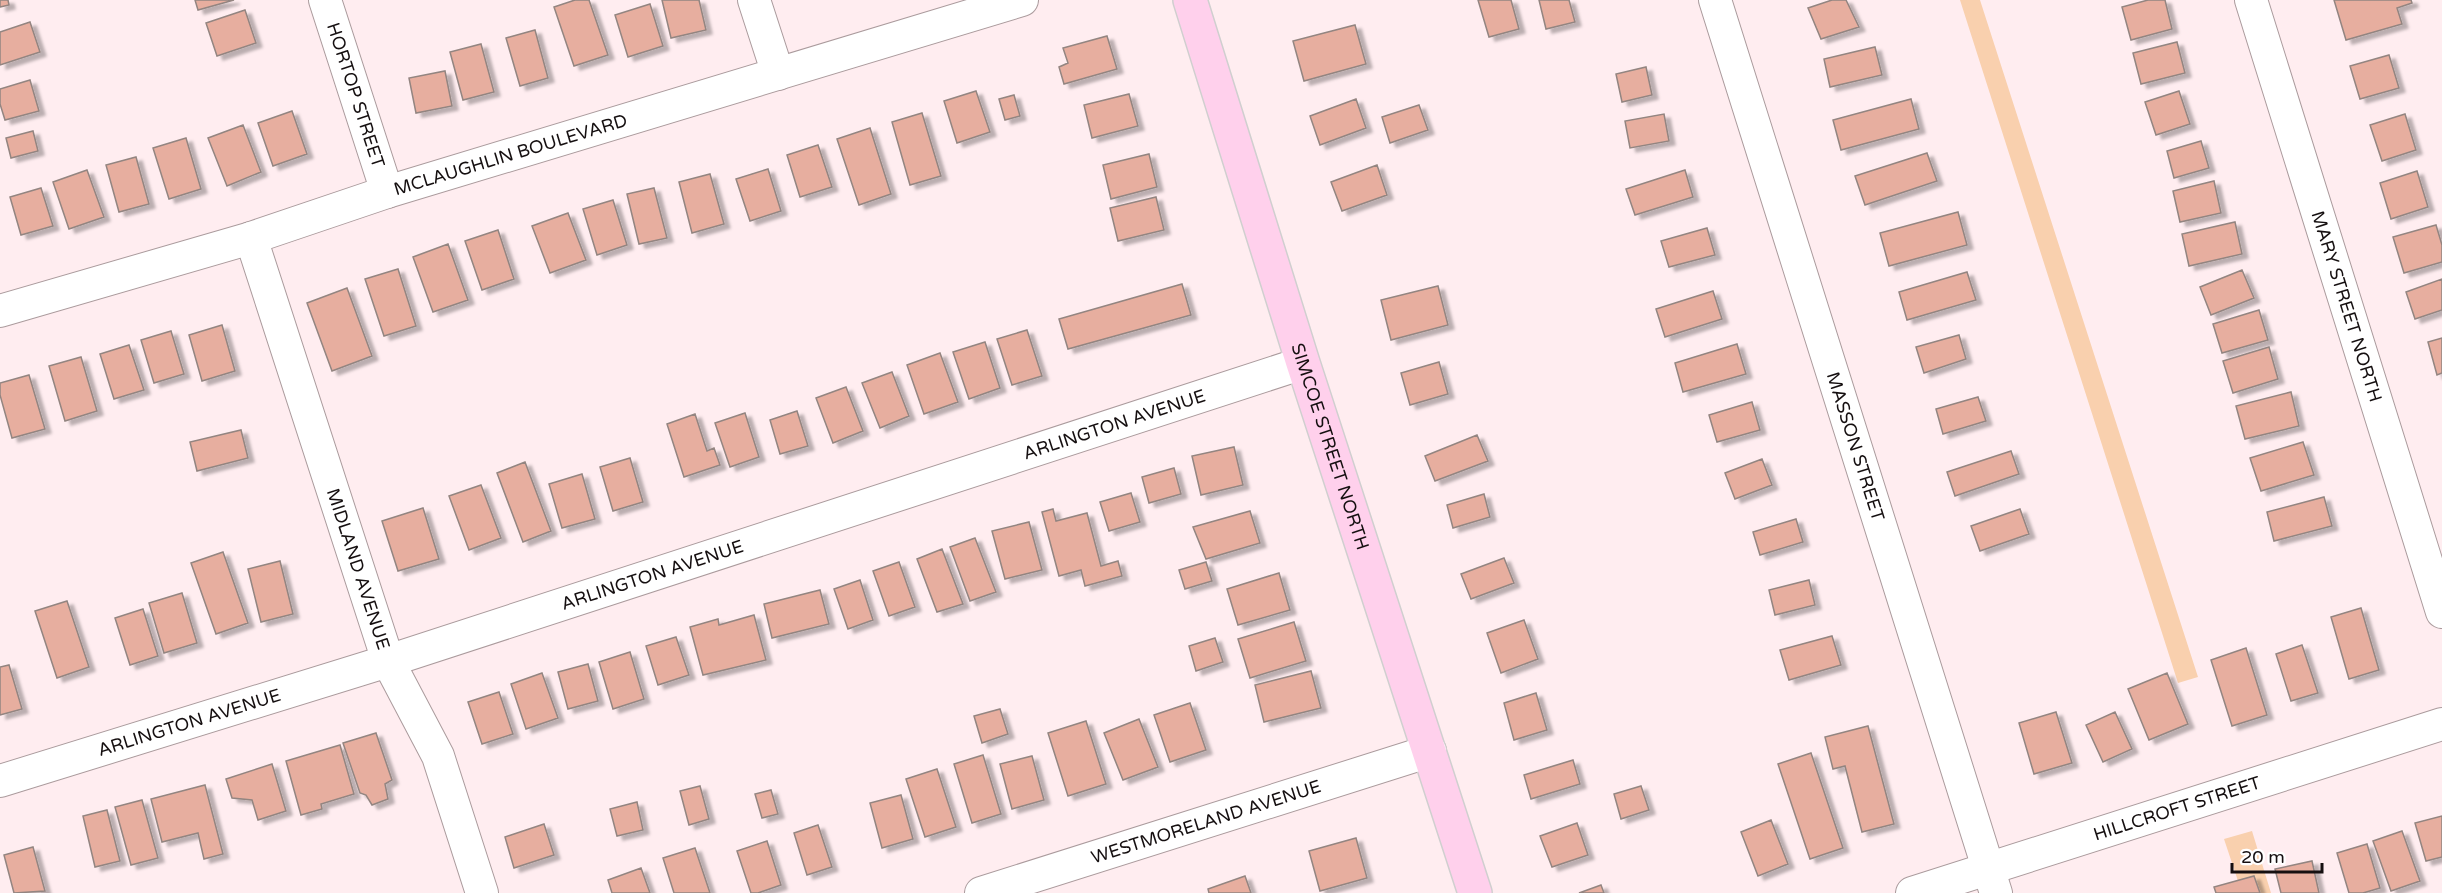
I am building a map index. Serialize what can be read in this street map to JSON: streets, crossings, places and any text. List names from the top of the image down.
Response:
{
  "streets": {
    "main road": ["SIMCOE STREET NORTH"],
    "street": [
      "HORTOP STREET",
      "MCLAUGHLIN BOULEVARD",
      "MARY STREET NORTH",
      "ARLINGTON AVENUE",
      "MASSON STREET",
      "MIDLAND AVENUE",
      "HILLCROFT STREET",
      "WESTMORELAND AVENUE"
    ]
  },
  "crossings": [
    ["HORTOP STREET", "MCLAUGHLIN BOULEVARD"],
    ["MCLAUGHLIN BOULEVARD", "MIDLAND AVENUE"],
    ["ARLINGTON AVENUE", "SIMCOE STREET NORTH"],
    ["ARLINGTON AVENUE", "MIDLAND AVENUE"],
    ["SIMCOE STREET NORTH", "WESTMORELAND AVENUE"],
    ["MASSON STREET", "HILLCROFT STREET"]
  ],
  "scale_bar": "20 m"
}
